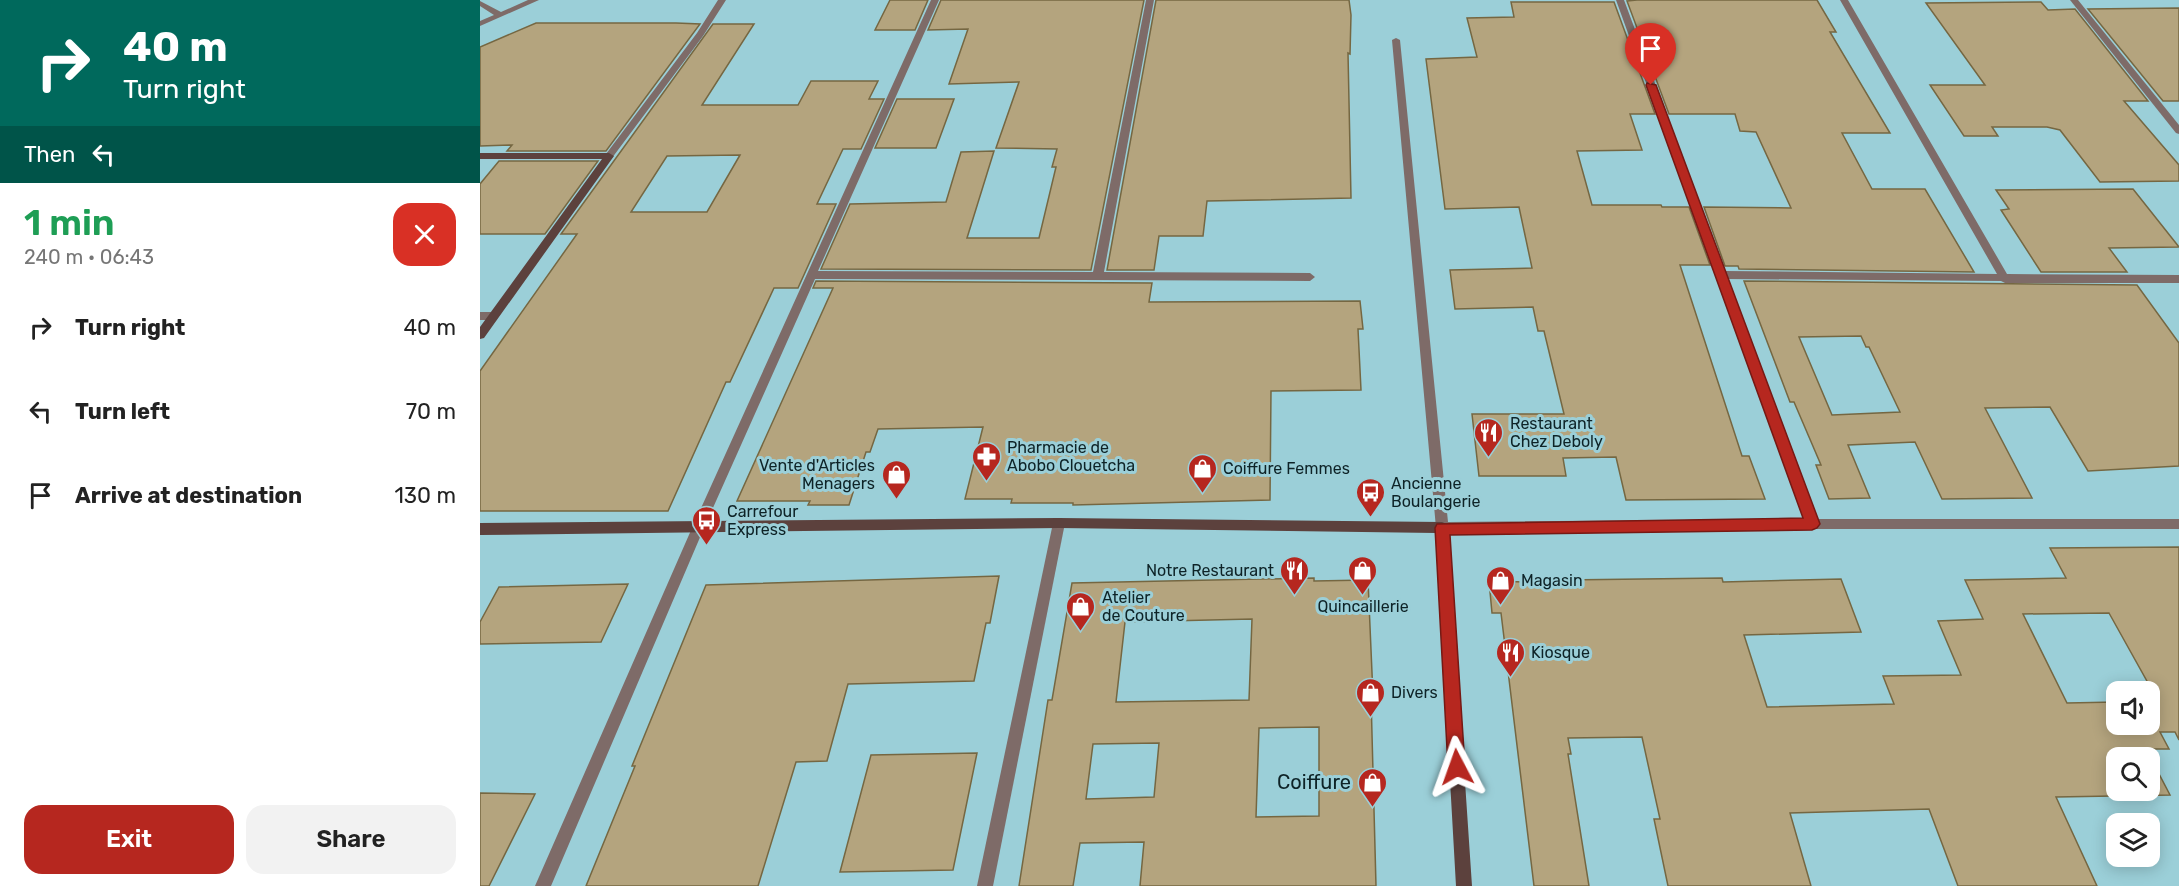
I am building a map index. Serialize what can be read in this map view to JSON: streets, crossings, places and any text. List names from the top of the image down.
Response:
{
  "places": {
    "restaurant": ["Restaurant Chez Deboly", "Notre Restaurant", "Kiosque"],
    "pharmacy": ["Pharmacie de Abobo Clouetcha"],
    "shop": [
      "Coiffure Femmes",
      "Vente d'Articles Menagers",
      "Quincaillerie",
      "Magasin",
      "Atelier de Couture",
      "Divers",
      "Coiffure"
    ],
    "bus stop": ["Ancienne Boulangerie", "Carrefour Express"]
  },
  "page": {
    "turn": ["40 m", "Turn right"],
    "then": "Then",
    "heading": ["1 min", "240 m · 06:43"],
    "list": [
      {
        "name": "Turn right",
        "value": "40 m"
      },
      {
        "name": "Turn left",
        "value": "70 m"
      },
      {
        "name": "Arrive at destination",
        "value": "130 m"
      }
    ],
    "buttons": ["Exit", "Share"]
  }
}
